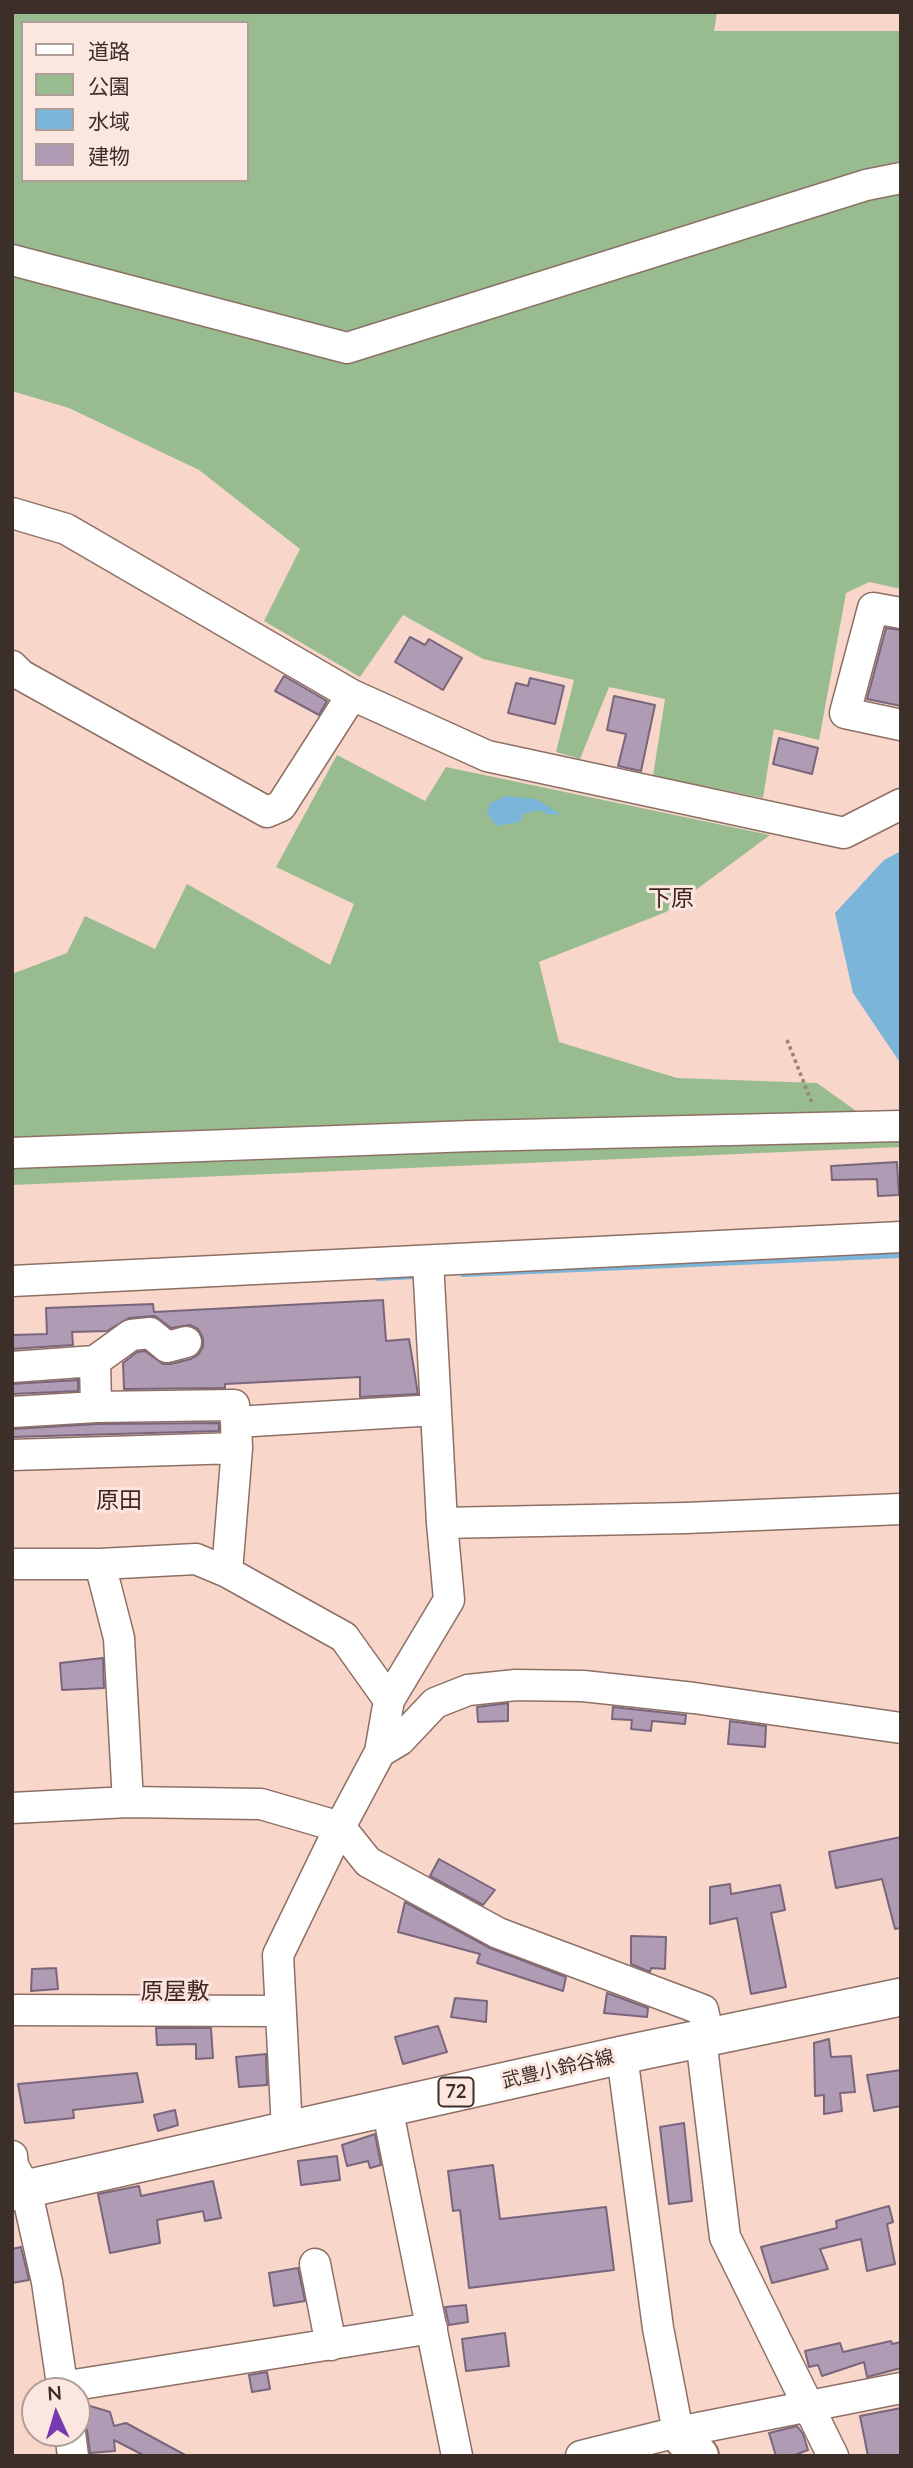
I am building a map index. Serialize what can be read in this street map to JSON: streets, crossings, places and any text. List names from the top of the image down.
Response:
{
  "streets": {
    "main road": ["武豊小鈴谷線", "72"]
  },
  "districts": ["下原", "原田", "原屋敷"],
  "legend": [
    "道路",
    "公園",
    "水域",
    "建物"
  ],
  "north": "top"
}
